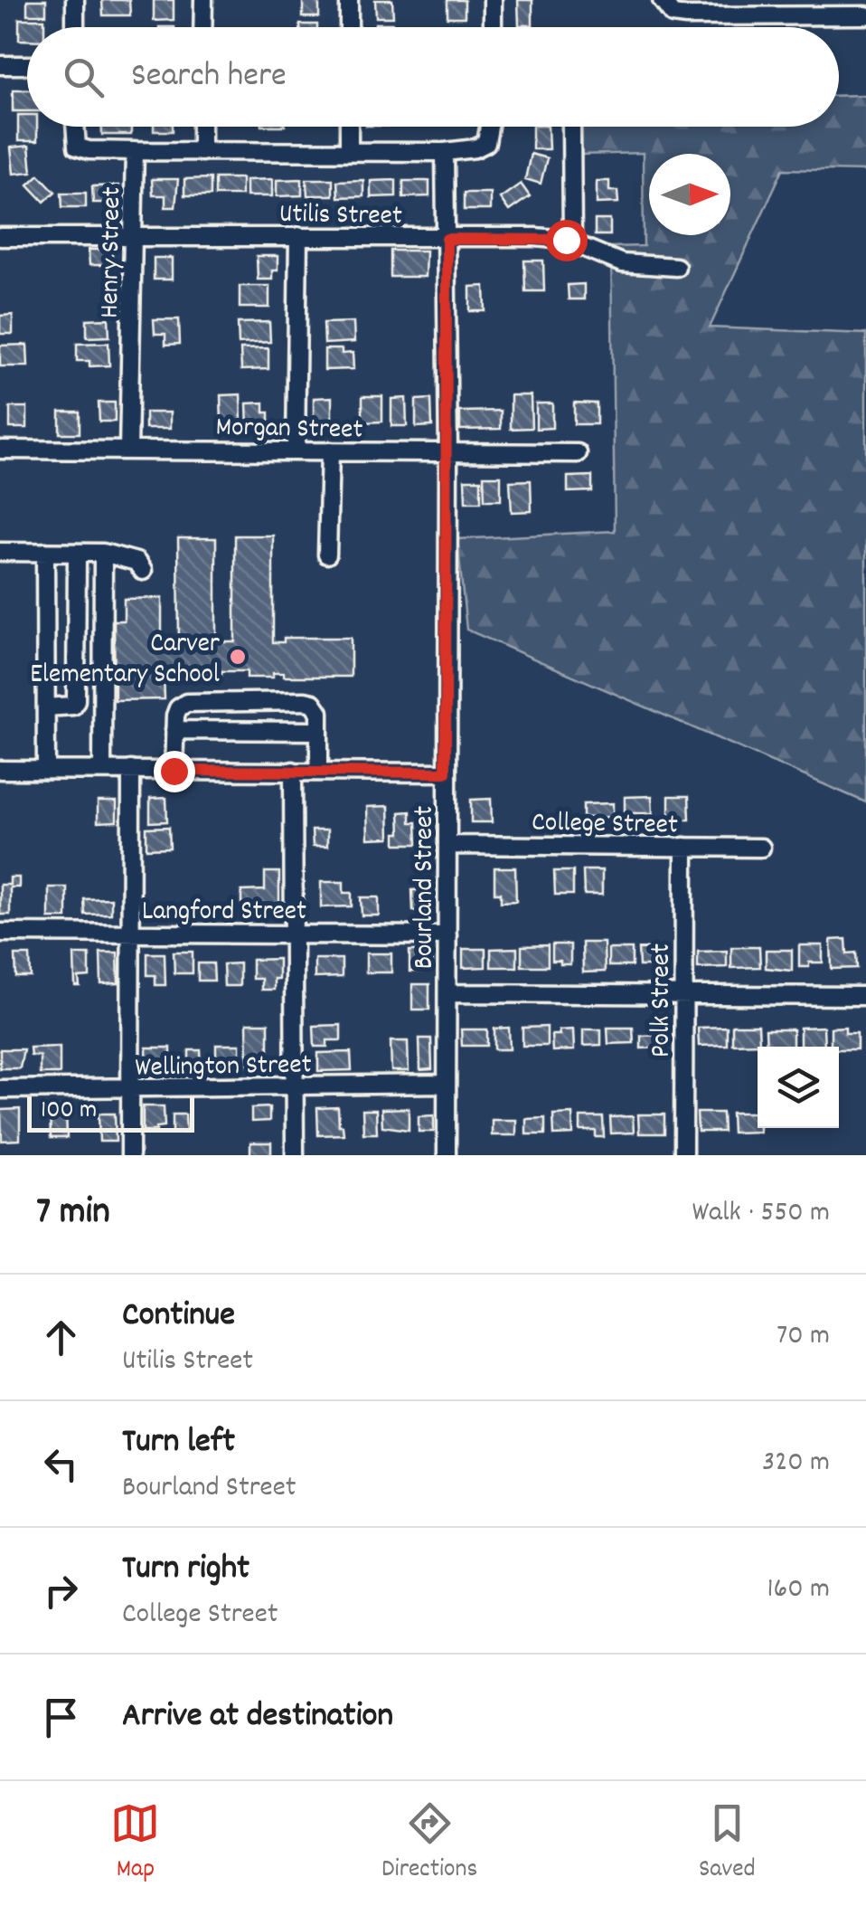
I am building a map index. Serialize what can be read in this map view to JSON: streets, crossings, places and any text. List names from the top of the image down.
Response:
{
  "streets": {
    "street": [
      "Utilis Street",
      "Henry Street",
      "Morgan Street",
      "College Street",
      "Bourland Street",
      "Langford Street",
      "Polk Street",
      "Wellington Street"
    ]
  },
  "crossings": [
    ["Utilis Street", "Henry Street"],
    ["Utilis Street", "Bourland Street"],
    ["Henry Street", "Morgan Street"],
    ["Morgan Street", "Bourland Street"],
    ["College Street", "Bourland Street"],
    ["College Street", "Polk Street"],
    ["Bourland Street", "Langford Street"],
    ["Bourland Street", "Wellington Street"]
  ],
  "places": ["Carver Elementary School"],
  "scale_bar": "100 m",
  "north": "right",
  "page": {
    "search": "Search here",
    "scale": "100 m",
    "heading": ["7 min", "Walk · 550 m"],
    "list": [
      ["Continue", "Utilis Street", "70 m"],
      ["Turn left", "Bourland Street", "320 m"],
      ["Turn right", "College Street", "160 m"],
      "Arrive at destination"
    ],
    "nav": ["Map", "Directions", "Saved"]
  }
}
